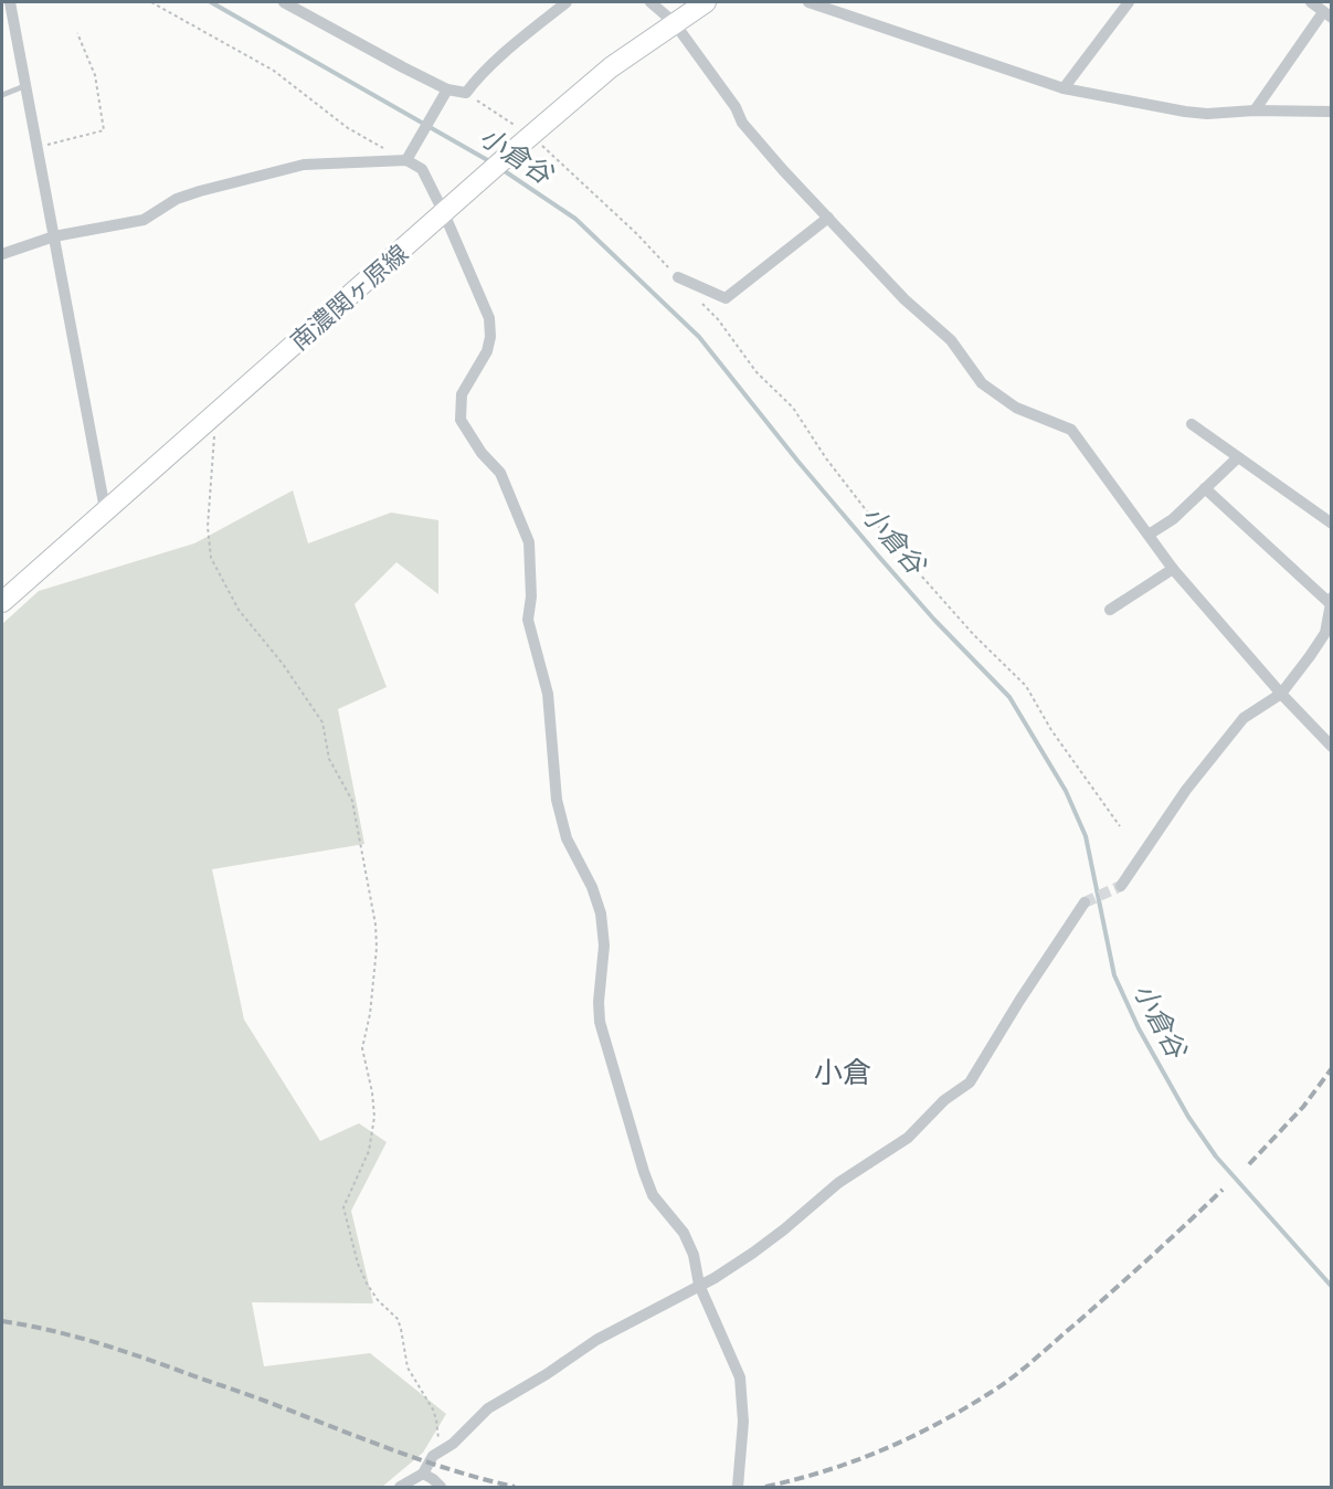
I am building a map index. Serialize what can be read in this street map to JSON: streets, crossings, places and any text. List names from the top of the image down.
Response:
{
  "streets": {
    "main road": ["南濃関ヶ原線"]
  },
  "districts": ["小倉"],
  "water": ["小倉谷"]
}
